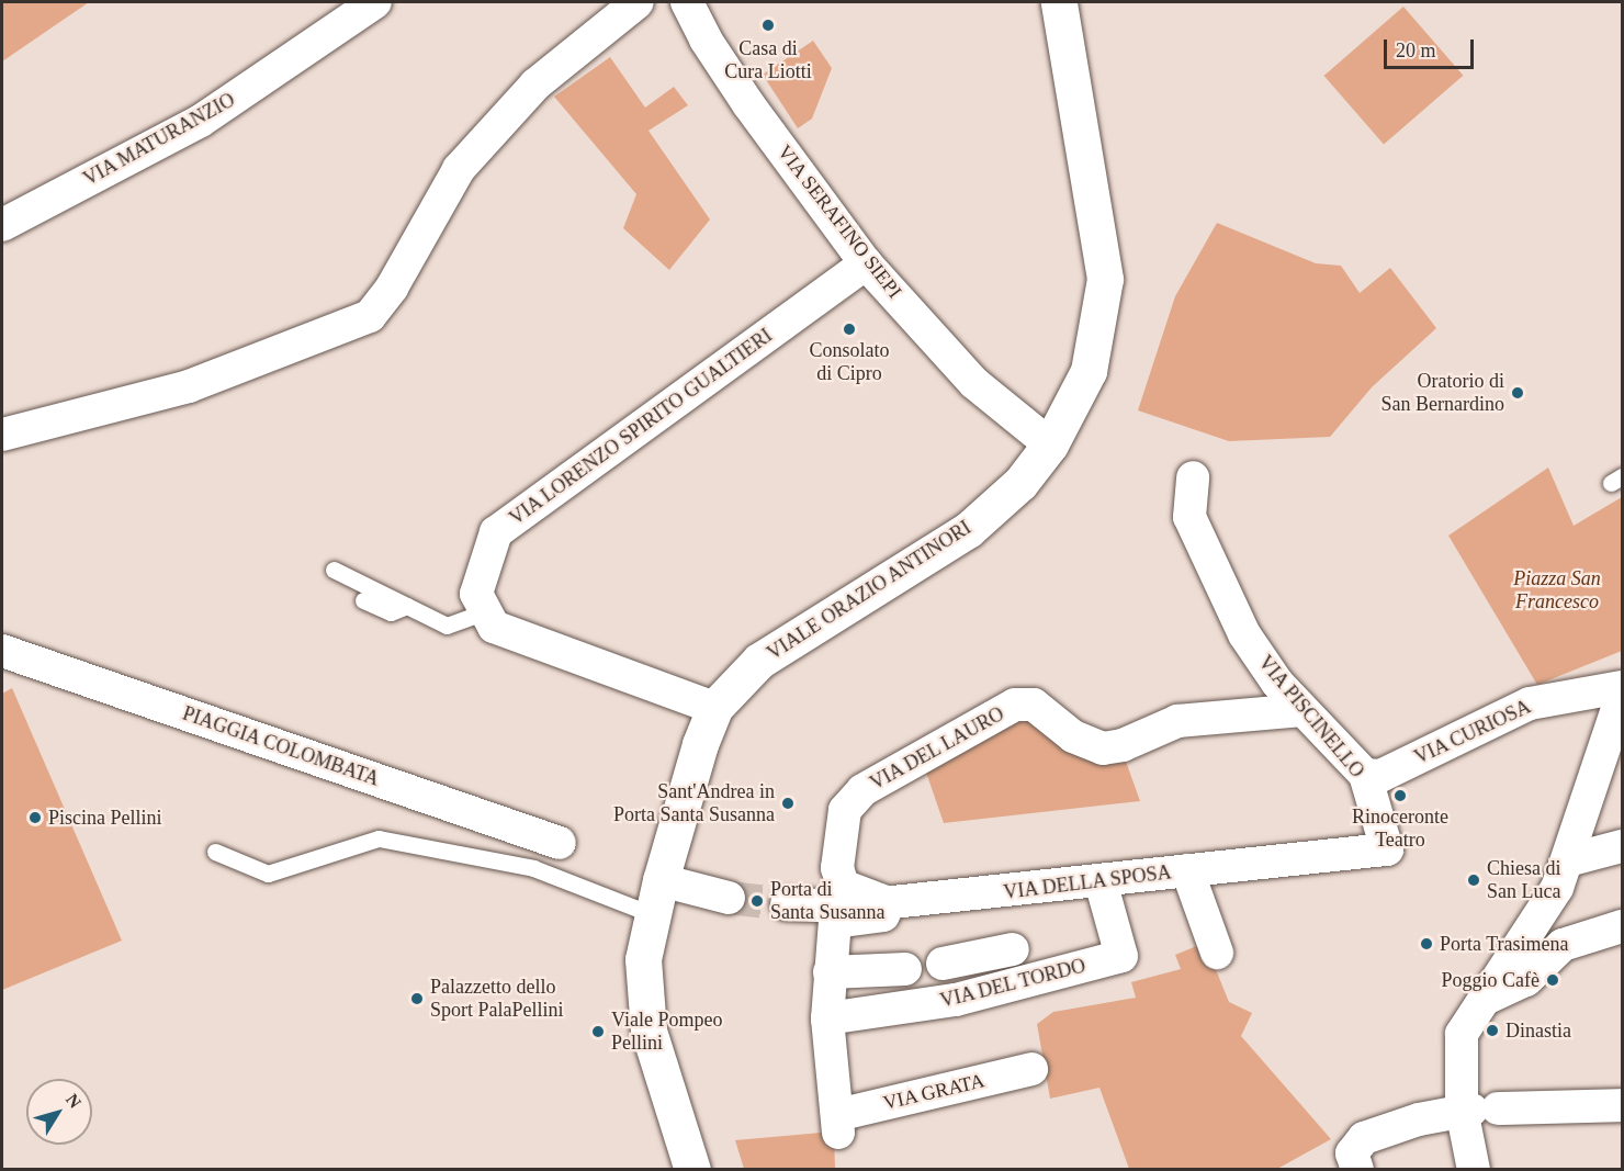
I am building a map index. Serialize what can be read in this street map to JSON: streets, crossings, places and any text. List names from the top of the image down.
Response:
{
  "streets": {
    "street": [
      "VIA MATURANZIO",
      "VIA SERAFINO SIEPI",
      "VIA LORENZO SPIRITO GUALTIERI",
      "VIALE ORAZIO ANTINORI",
      "VIA PISCINELLO",
      "VIA CURIOSA",
      "PIAGGIA COLOMBATA",
      "VIA DEL LAURO",
      "VIA DELLA SPOSA",
      "VIA DEL TORDO",
      "VIA GRATA"
    ]
  },
  "crossings": [
    ["VIA SERAFINO SIEPI", "VIA LORENZO SPIRITO GUALTIERI"],
    ["VIA SERAFINO SIEPI", "VIALE ORAZIO ANTINORI"],
    ["VIA PISCINELLO", "VIA CURIOSA"],
    ["VIA PISCINELLO", "VIA DEL LAURO"],
    ["VIA PISCINELLO", "VIA DELLA SPOSA"],
    ["VIA DEL LAURO", "VIA DELLA SPOSA"],
    ["VIA DELLA SPOSA", "VIA DEL TORDO"],
    ["VIA DEL TORDO", "VIA GRATA"]
  ],
  "parks": ["Piazza San Francesco"],
  "places": [
    "Casa di Cura Liotti",
    "Consolato di Cipro",
    "Oratorio di San Bernardino",
    "Rinoceronte Teatro",
    "Sant'Andrea in Porta Santa Susanna",
    "Piscina Pellini",
    "Chiesa di San Luca",
    "Porta di Santa Susanna",
    "Porta Trasimena",
    "Poggio Cafè",
    "Palazzetto dello Sport PalaPellini",
    "Dinastia",
    "Viale Pompeo Pellini"
  ],
  "scale_bar": "20 m",
  "north": "top right"
}
